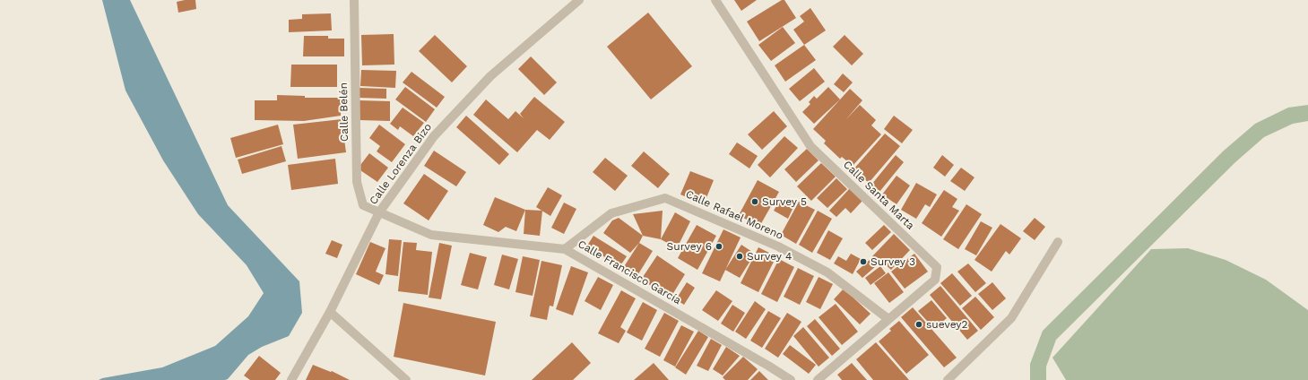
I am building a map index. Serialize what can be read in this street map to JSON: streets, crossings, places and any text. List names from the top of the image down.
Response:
{
  "streets": {
    "street": [
      "Calle Belén",
      "Calle Lorenza Bizo",
      "Calle Santa Marta",
      "Calle Rafael Moreno",
      "Calle Francisco García"
    ]
  },
  "crossings": [
    ["Calle Belén", "Calle Lorenza Bizo"],
    ["Calle Belén", "Calle Francisco García"],
    ["Calle Lorenza Bizo", "Calle Francisco García"],
    ["Calle Santa Marta", "Calle Rafael Moreno"],
    ["Calle Rafael Moreno", "Calle Francisco García"]
  ],
  "places": [
    "Survey 5",
    "Survey 6",
    "Survey 4",
    "Survey 3",
    "suevey2"
  ]
}
